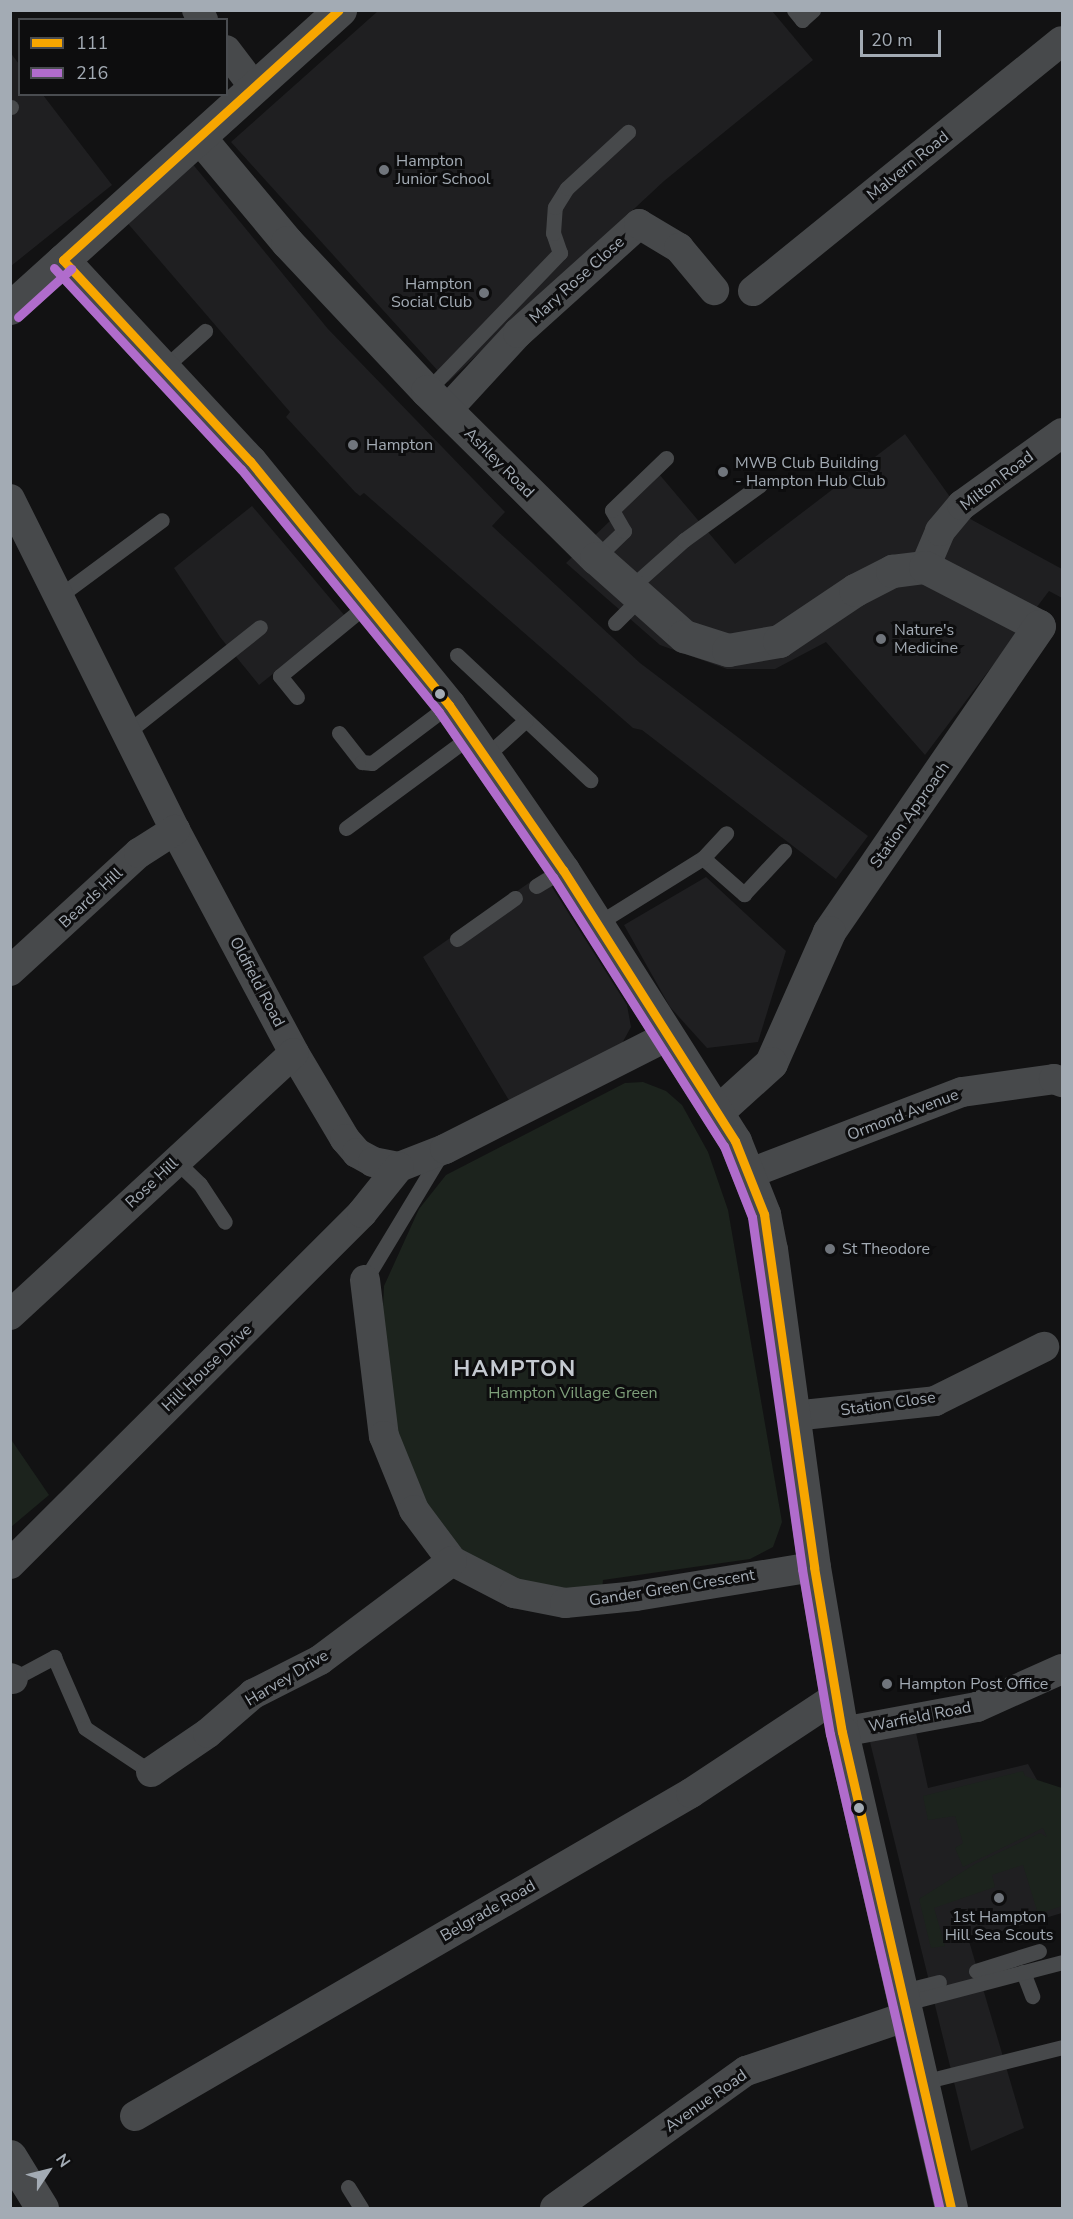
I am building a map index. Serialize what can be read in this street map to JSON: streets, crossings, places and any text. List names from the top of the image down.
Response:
{
  "streets": {
    "street": [
      "Malvern Road",
      "Mary Rose Close",
      "Ashley Road",
      "Milton Road",
      "Station Approach",
      "Beards Hill",
      "Oldfield Road",
      "Ormond Avenue",
      "Rose Hill",
      "Hill House Drive",
      "Station Close",
      "Gander Green Crescent",
      "Harvey Drive",
      "Warfield Road",
      "Belgrade Road",
      "Avenue Road"
    ]
  },
  "crossings": [
    ["Mary Rose Close", "Ashley Road"],
    ["Ashley Road", "Milton Road"],
    ["Ashley Road", "Station Approach"],
    ["Milton Road", "Station Approach"],
    ["Beards Hill", "Oldfield Road"],
    ["Oldfield Road", "Rose Hill"],
    ["Oldfield Road", "Hill House Drive"],
    ["Gander Green Crescent", "Harvey Drive"]
  ],
  "districts": ["HAMPTON"],
  "parks": ["Hampton Village Green"],
  "places": [
    "Hampton Junior School",
    "Hampton Social Club",
    "Hampton",
    "MWB Club Building - Hampton Hub Club",
    "Nature's Medicine",
    "St Theodore",
    "Hampton Post Office",
    "1st Hampton Hill Sea Scouts"
  ],
  "lines": ["transit line 111", "transit line 216"],
  "legend": ["111", "216"],
  "scale_bar": "20 m",
  "north": "top right"
}
